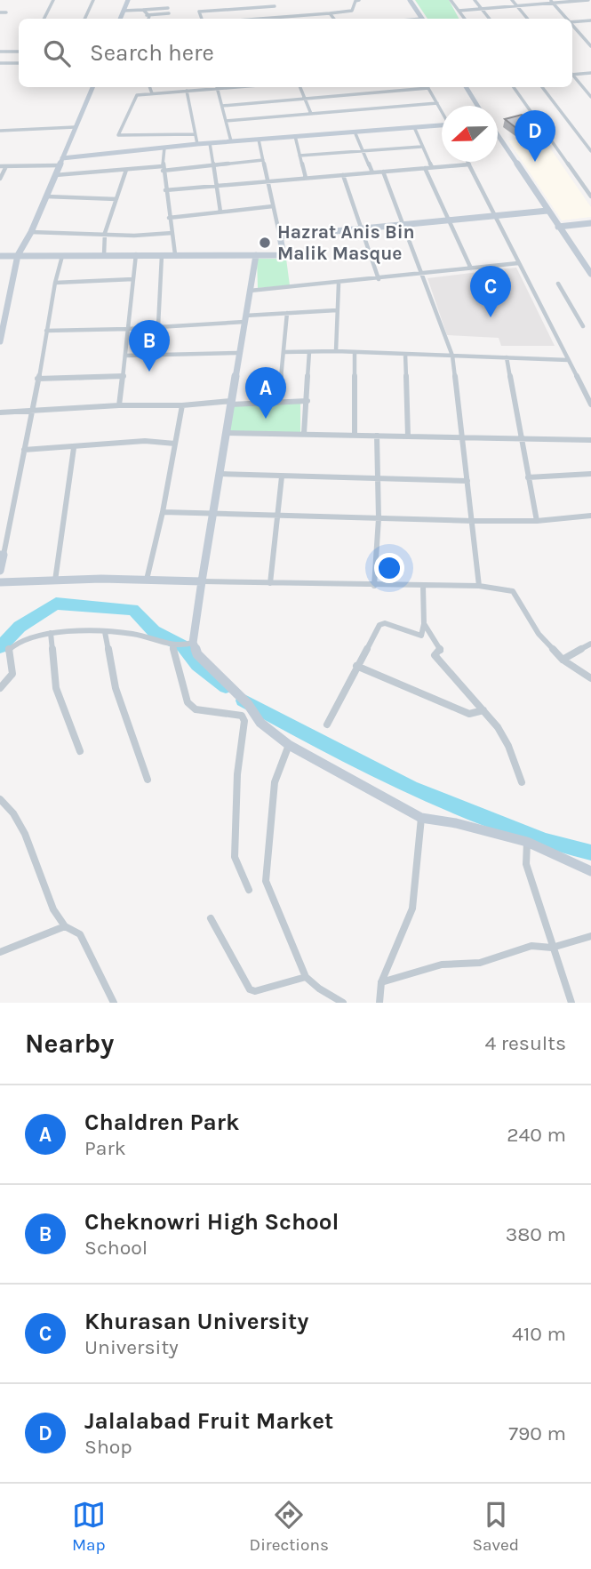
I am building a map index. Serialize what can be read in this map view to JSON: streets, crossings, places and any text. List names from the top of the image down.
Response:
{
  "places": ["Hazrat Anis Bin Malik Masque"],
  "north": "left",
  "page": {
    "search": "Search here",
    "pins": [
      "D",
      "C",
      "B",
      "A"
    ],
    "heading": ["Nearby", "4 results"],
    "list": [
      {
        "mark": "A",
        "name": "Chaldren Park",
        "note": "Park",
        "value": "240 m"
      },
      {
        "mark": "B",
        "name": "Cheknowri High School",
        "note": "School",
        "value": "380 m"
      },
      {
        "mark": "C",
        "name": "Khurasan University",
        "note": "University",
        "value": "410 m"
      },
      {
        "mark": "D",
        "name": "Jalalabad Fruit Market",
        "note": "Shop",
        "value": "790 m"
      }
    ],
    "nav": ["Map", "Directions", "Saved"]
  }
}
